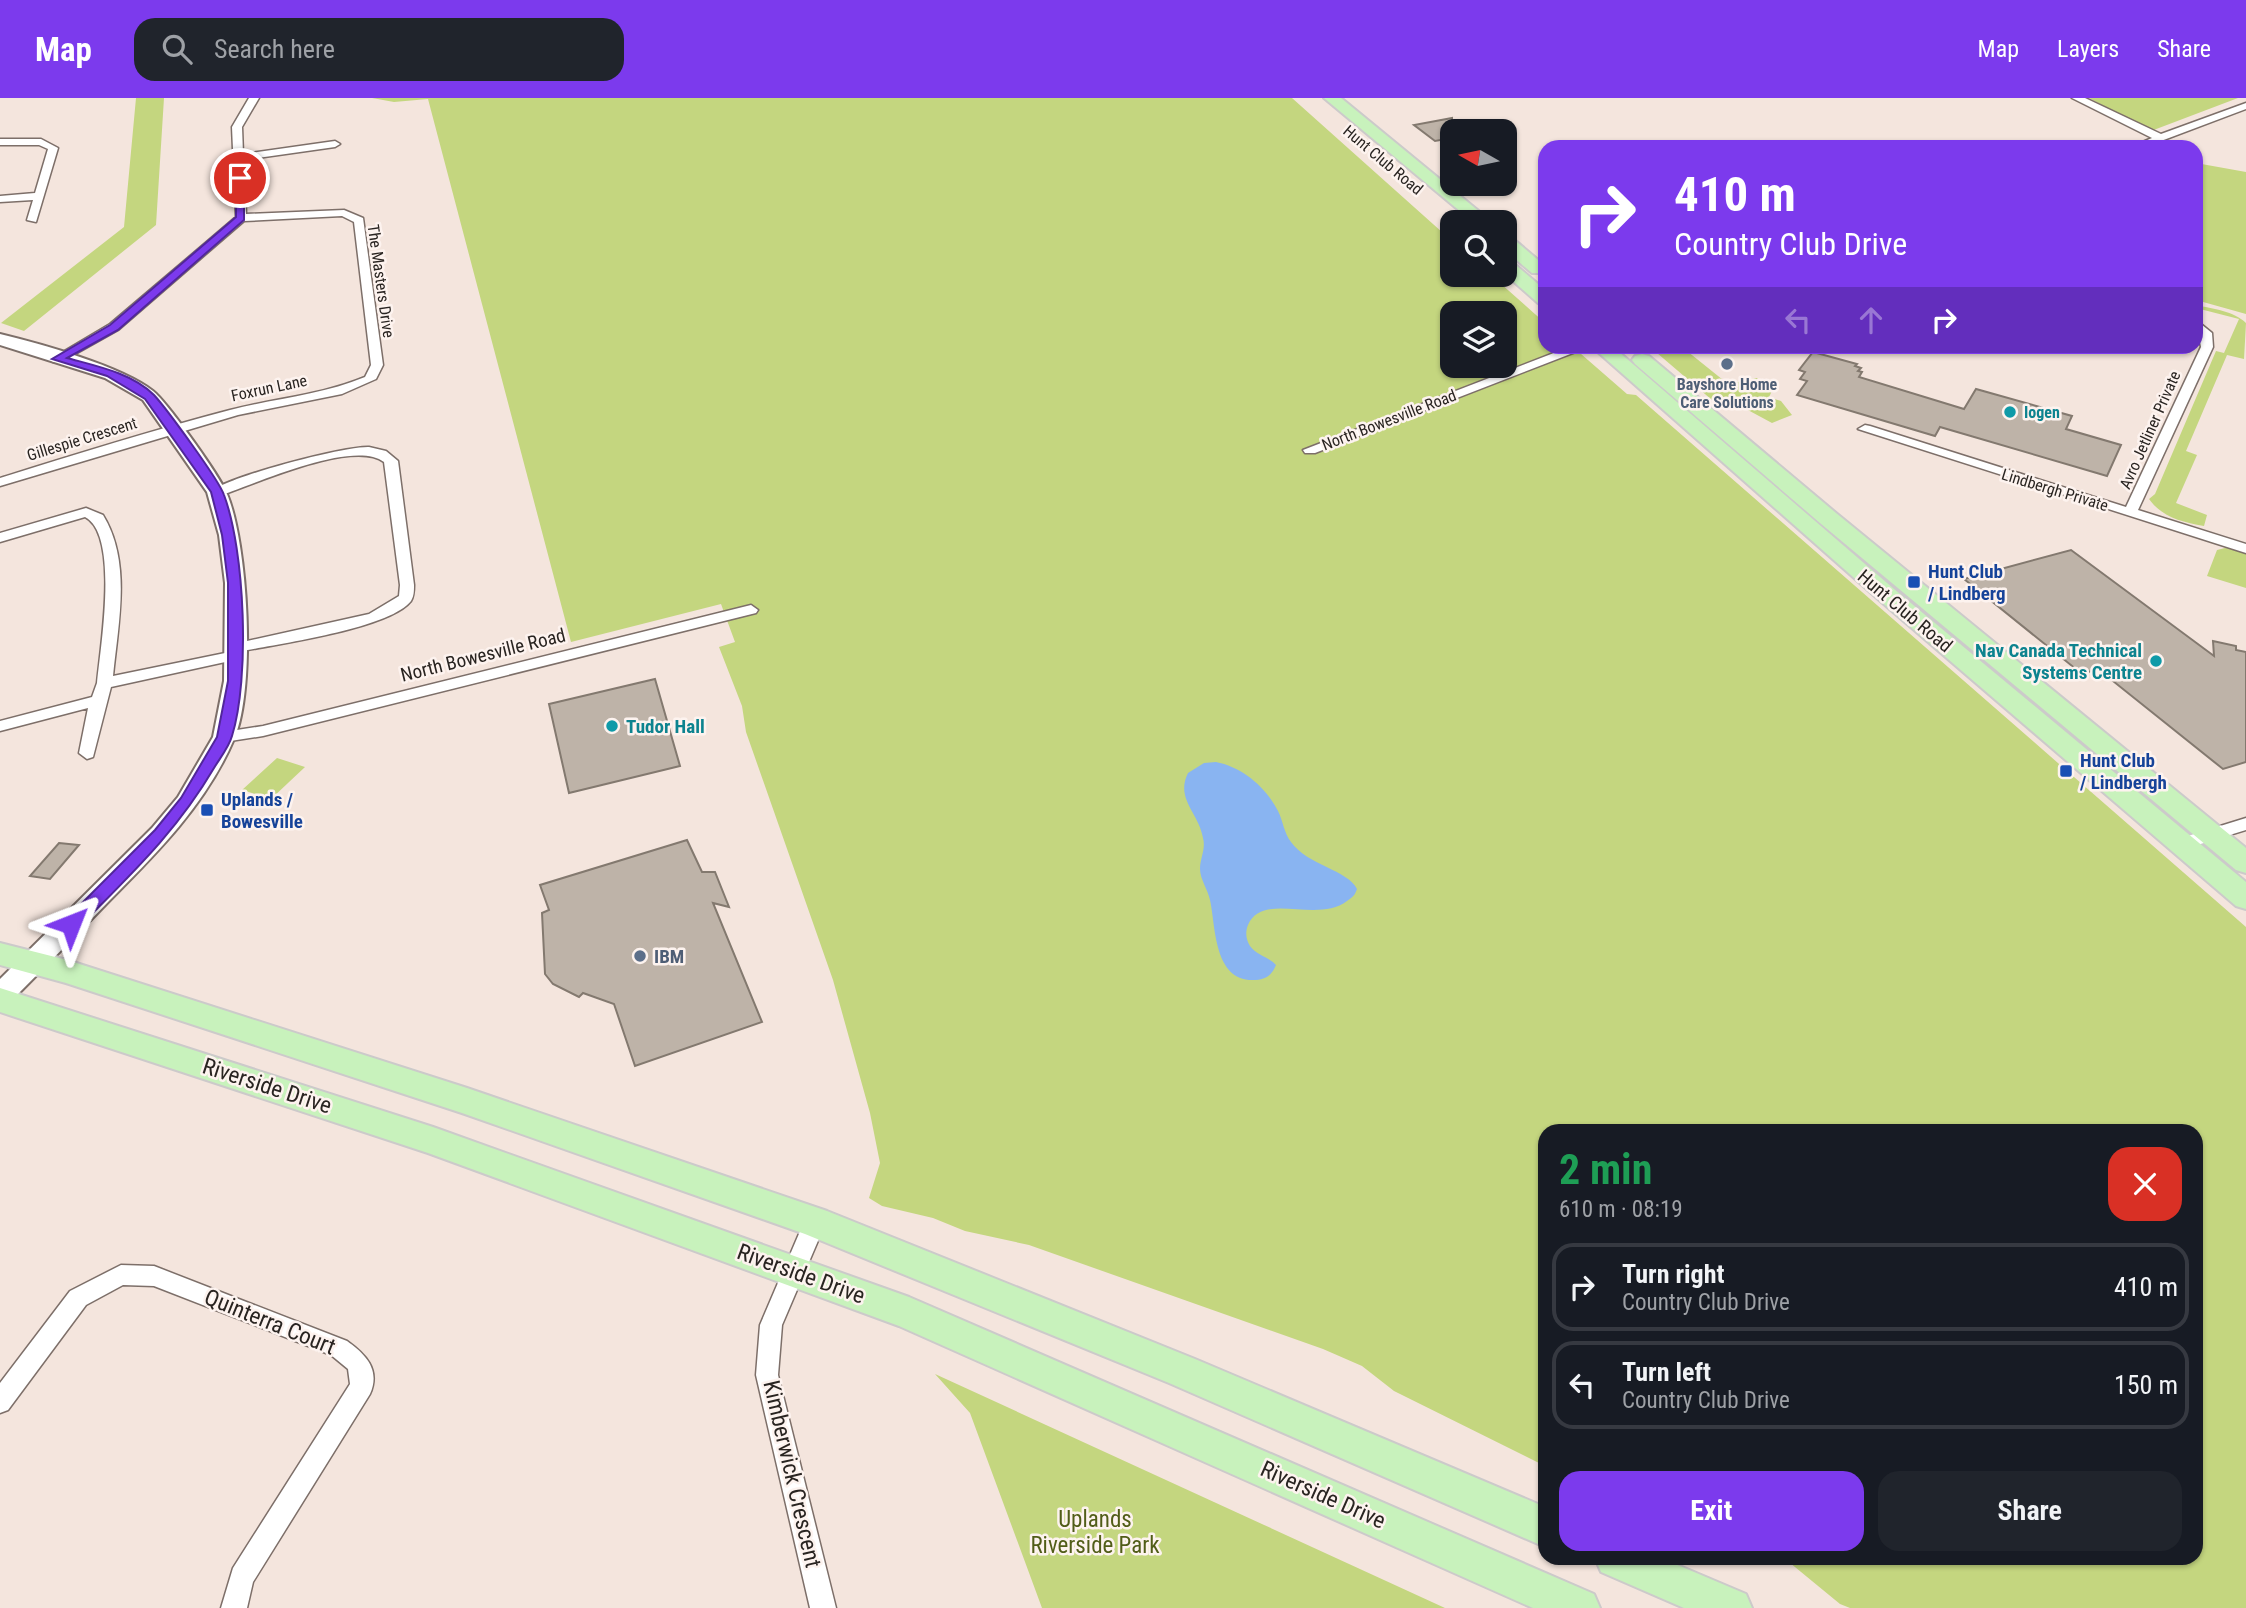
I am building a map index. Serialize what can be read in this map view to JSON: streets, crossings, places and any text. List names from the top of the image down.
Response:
{
  "streets": {
    "main road": ["Hunt Club Road", "Riverside Drive"],
    "street": [
      "The Masters Drive",
      "Foxrun Lane",
      "North Bowesville Road",
      "Avro Jetliner Private",
      "Gillespie Crescent",
      "Lindbergh Private",
      "Quinterra Court",
      "Kimberwick Crescent"
    ]
  },
  "crossings": [
    ["The Masters Drive", "Foxrun Lane"],
    ["Foxrun Lane", "Gillespie Crescent"],
    ["Avro Jetliner Private", "Lindbergh Private"],
    ["Riverside Drive", "Kimberwick Crescent"]
  ],
  "parks": ["Uplands Riverside Park"],
  "places": {
    "other": [
      "Bayshore Home Care Solutions",
      "Iogen",
      "Nav Canada Technical Systems Centre",
      "Tudor Hall",
      "IBM"
    ],
    "transit": ["Hunt Club / Lindberg", "Hunt Club / Lindbergh", "Uplands / Bowesville"]
  },
  "north": "left",
  "page": {
    "header": "Map",
    "search": "Search here",
    "nav": ["Map", "Layers", "Share"],
    "turn": ["410 m", "Country Club Drive"],
    "heading": ["2 min", "610 m · 08:19"],
    "list": [
      {
        "name": "Turn right",
        "note": "Country Club Drive",
        "value": "410 m"
      },
      {
        "name": "Turn left",
        "note": "Country Club Drive",
        "value": "150 m"
      }
    ],
    "buttons": ["Exit", "Share"]
  }
}
